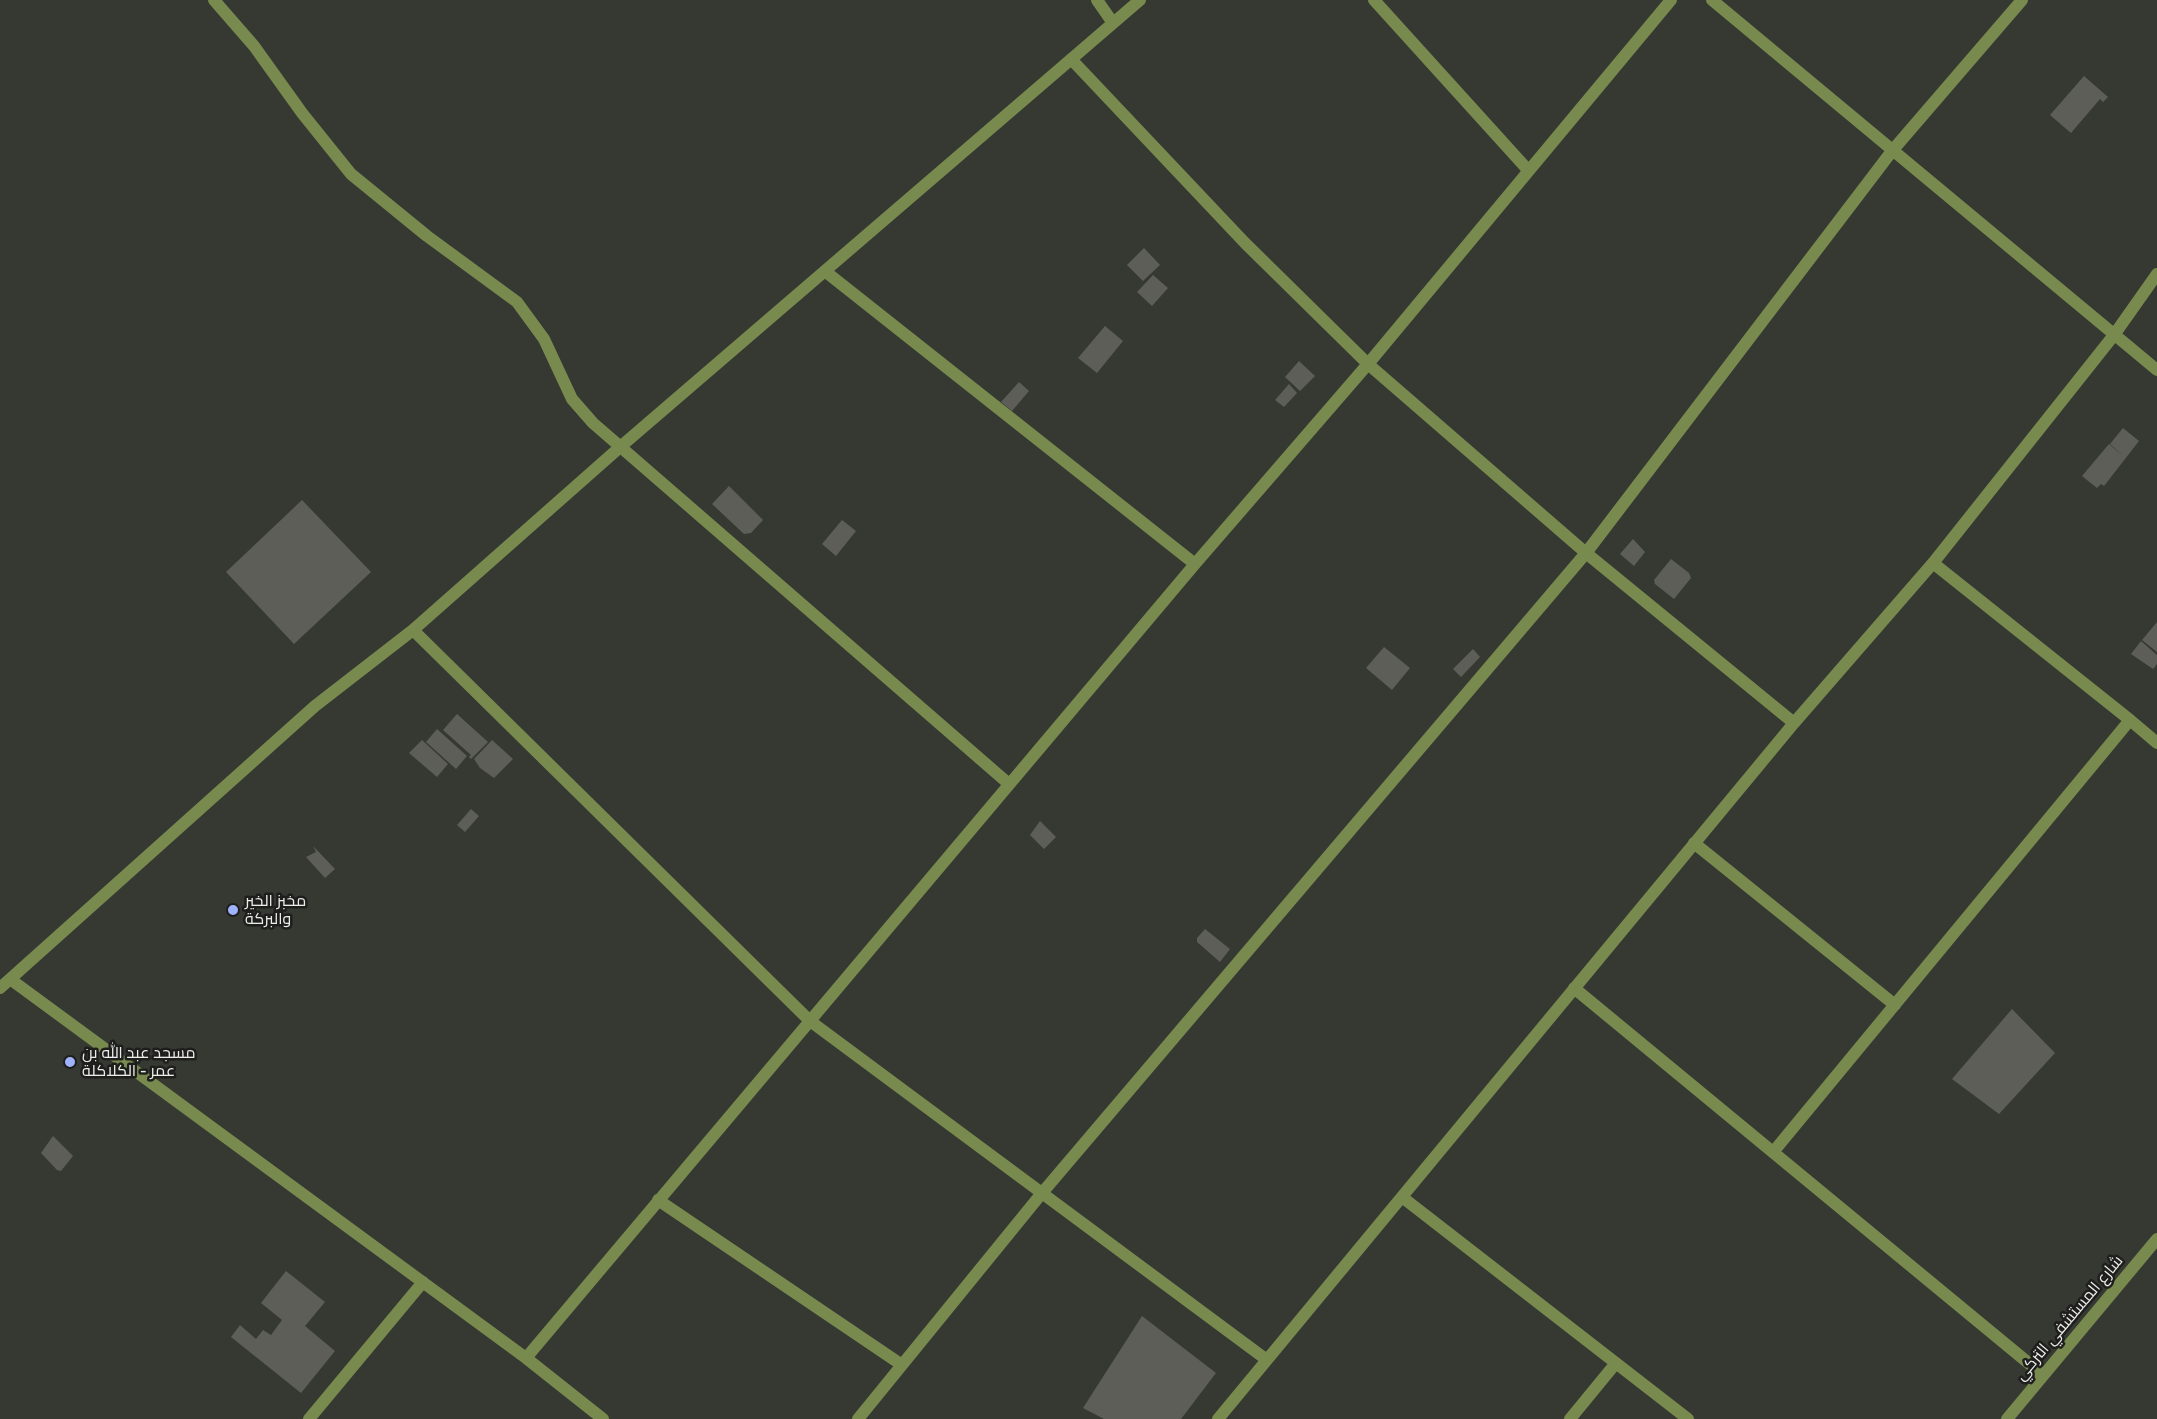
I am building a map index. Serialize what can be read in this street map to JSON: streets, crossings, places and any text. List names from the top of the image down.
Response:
{
  "streets": {
    "street": ["شارع المستشفي التركي"]
  },
  "places": ["مخبز الخير والبركة", "مسجد عبد الله بن عمر - الكلاكلة"]
}
